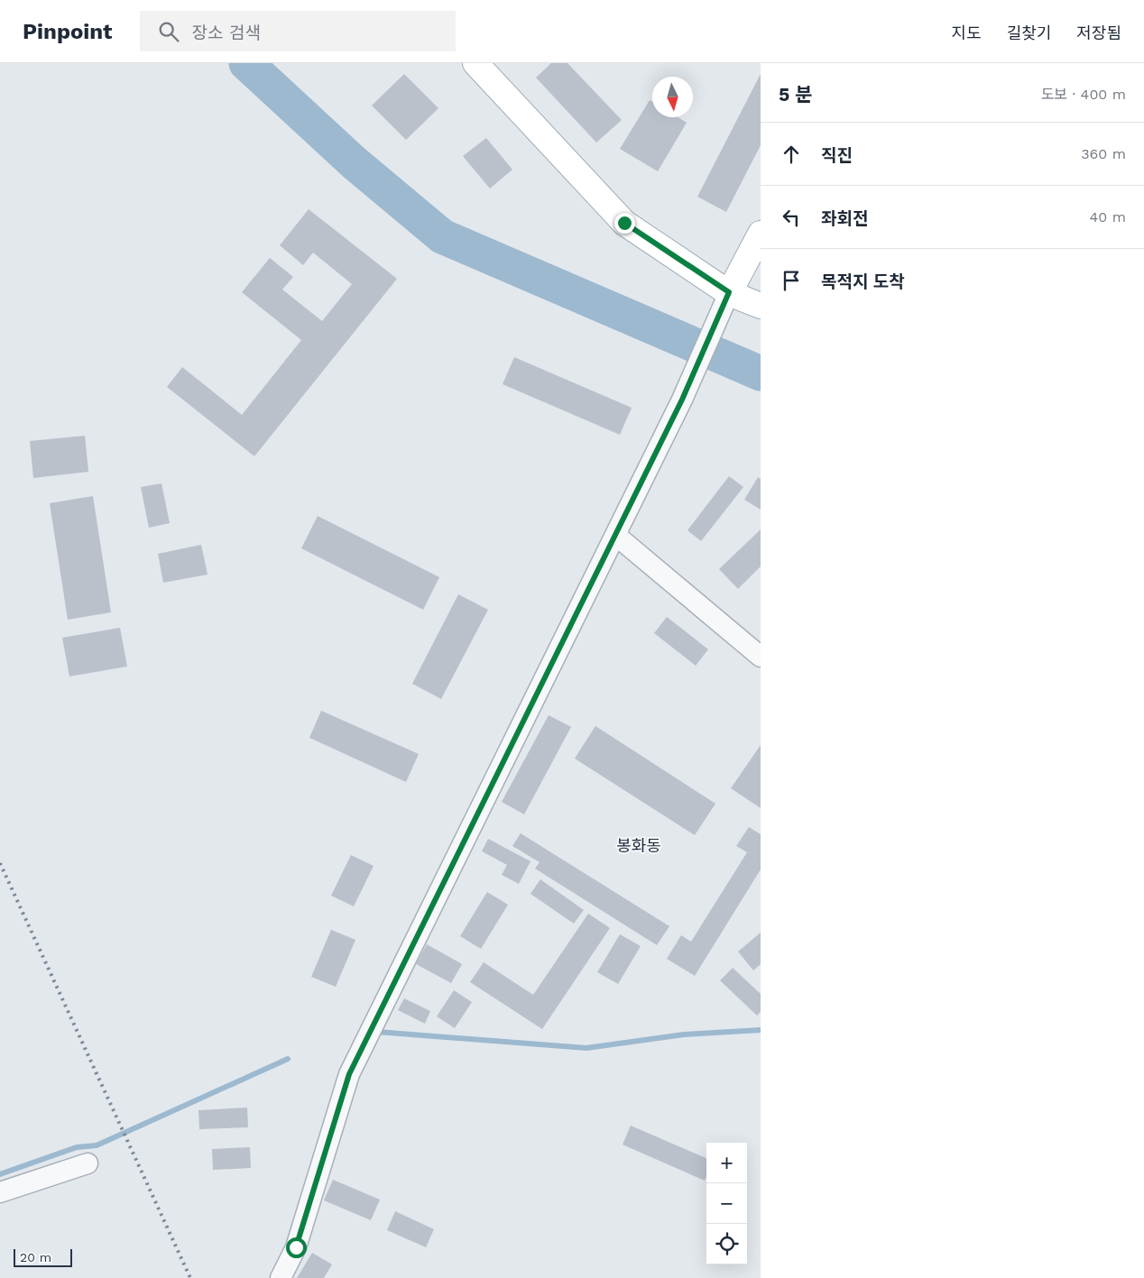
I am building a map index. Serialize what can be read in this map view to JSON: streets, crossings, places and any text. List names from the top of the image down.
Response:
{
  "districts": ["봉화동"],
  "scale_bar": "20 m",
  "north": "bottom",
  "page": {
    "header": "Pinpoint",
    "search": "장소 검색",
    "nav": ["지도", "길찾기", "저장됨"],
    "heading": ["5 분", "도보 · 400 m"],
    "list": [
      ["직진", "360 m"],
      ["좌회전", "40 m"],
      "목적지 도착"
    ],
    "map_buttons": ["+", "−"],
    "scale": "20 m"
  }
}
